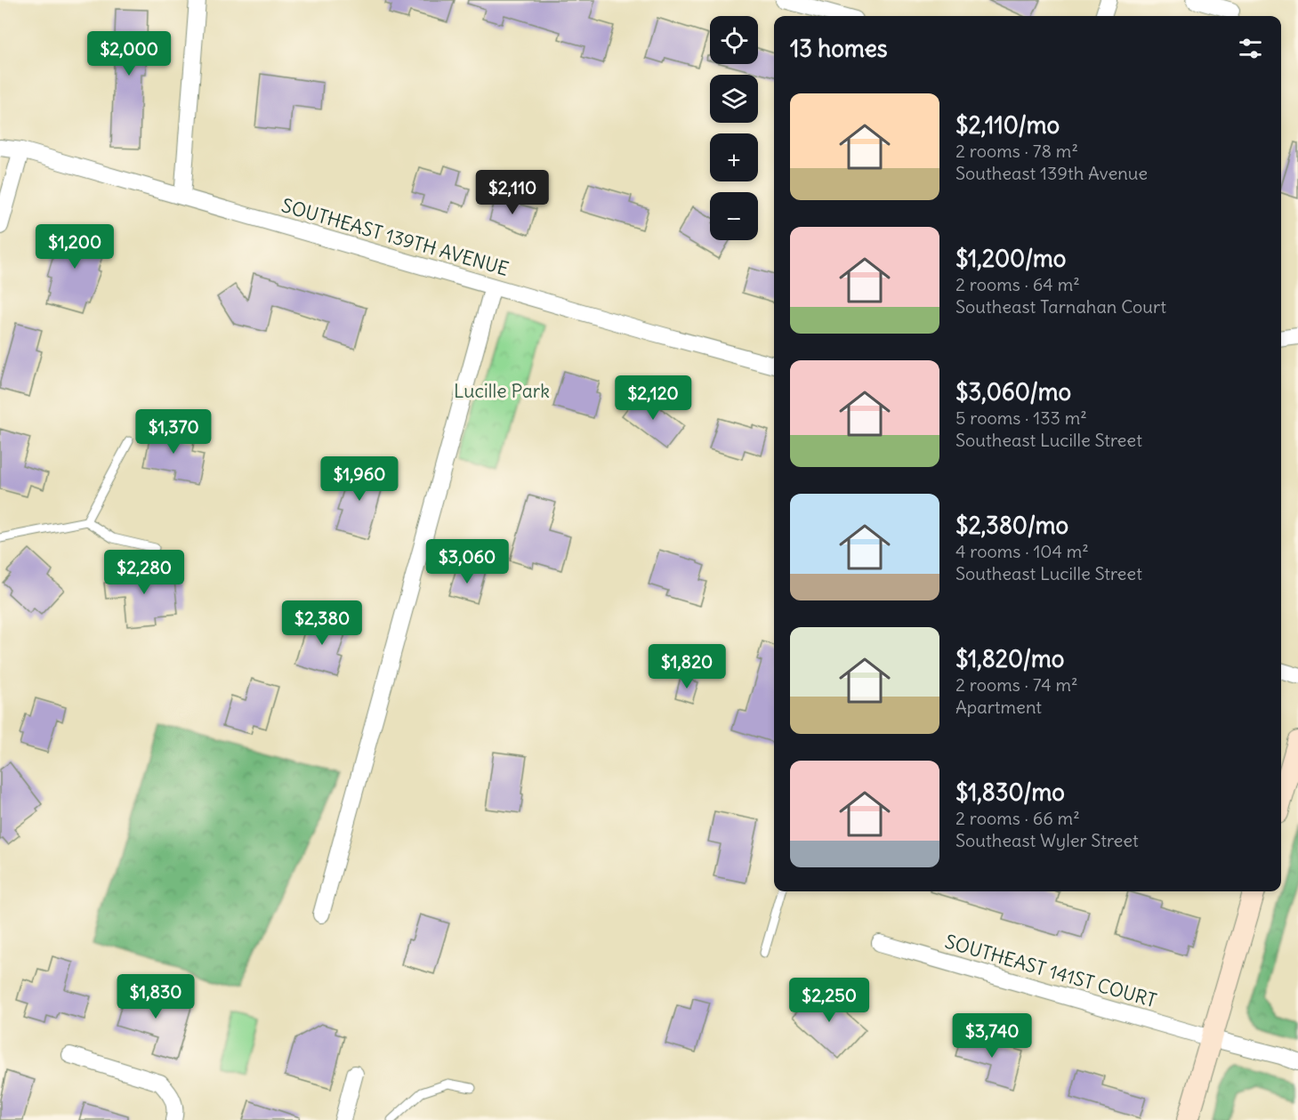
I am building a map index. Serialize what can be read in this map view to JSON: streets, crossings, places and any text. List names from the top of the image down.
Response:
{
  "streets": {
    "street": ["SOUTHEAST 139TH AVENUE", "SOUTHEAST 141ST COURT"]
  },
  "parks": ["Lucille Park"],
  "page": {
    "map_buttons": ["+", "−"],
    "heading": "13 homes",
    "price": [
      "$2,000",
      "$2,110",
      "$1,200",
      "$2,120",
      "$1,370",
      "$1,960",
      "$3,060",
      "$2,280",
      "$2,380",
      "$1,820",
      "$1,830",
      "$2,250",
      "$3,740"
    ],
    "list": [
      {
        "name": "$2,110/mo",
        "note": "2 rooms · 78 m² · Southeast 139th Avenue"
      },
      {
        "name": "$1,200/mo",
        "note": "2 rooms · 64 m² · Southeast Tarnahan Court"
      },
      {
        "name": "$3,060/mo",
        "note": "5 rooms · 133 m² · Southeast Lucille Street"
      },
      {
        "name": "$2,380/mo",
        "note": "4 rooms · 104 m² · Southeast Lucille Street"
      },
      {
        "name": "$1,820/mo",
        "note": "2 rooms · 74 m² · Apartment"
      },
      {
        "name": "$1,830/mo",
        "note": "2 rooms · 66 m² · Southeast Wyler Street"
      }
    ]
  }
}
